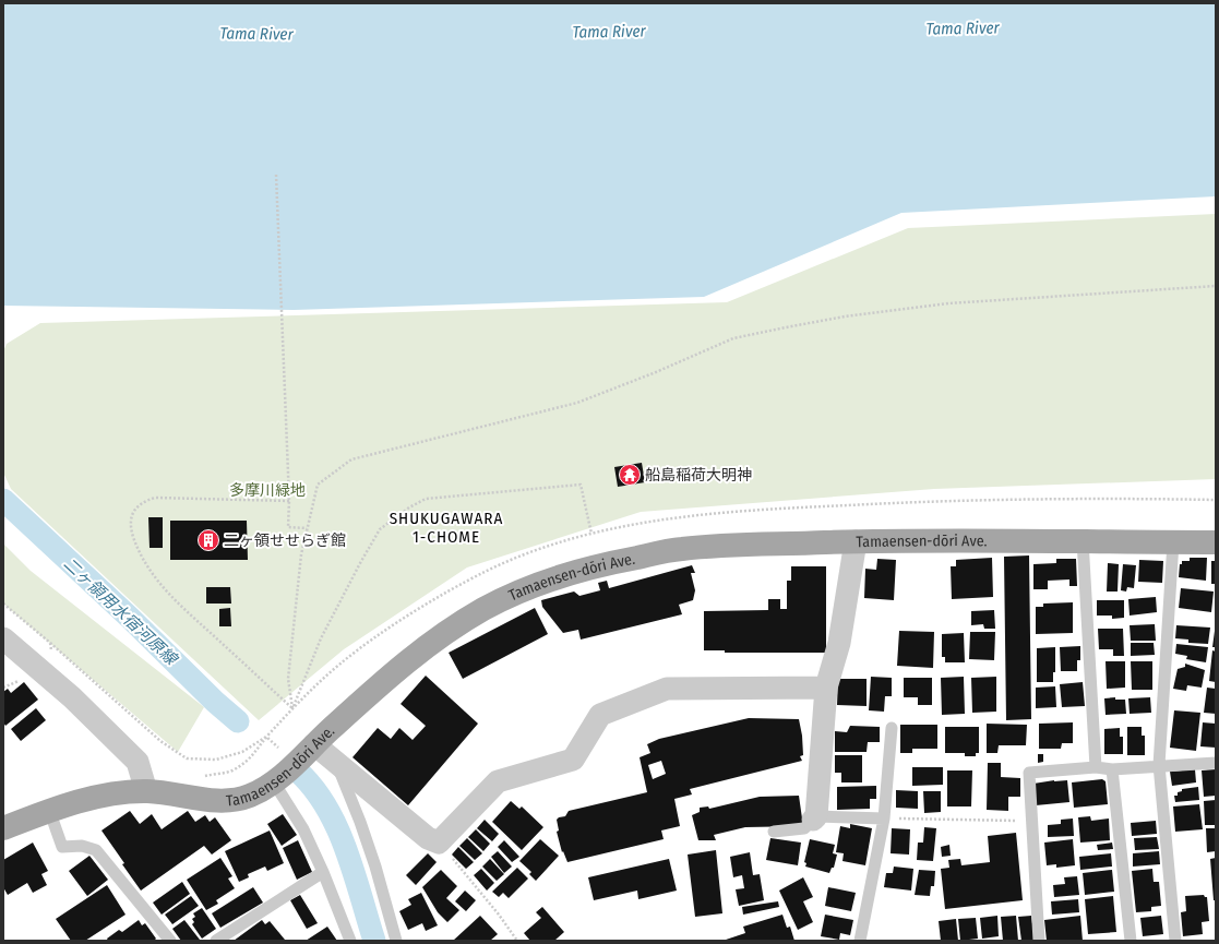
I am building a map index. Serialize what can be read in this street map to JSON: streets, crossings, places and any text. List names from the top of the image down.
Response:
{
  "streets": {
    "main road": ["Tamaensen-dōri Ave."]
  },
  "districts": ["SHUKUGAWARA 1-CHOME"],
  "water": ["Tama River", "二ヶ領用水宿河原線"],
  "parks": ["多摩川緑地"],
  "places": {
    "temple": ["船島稲荷大明神"],
    "building": ["二ヶ領せせらぎ館"]
  }
}
